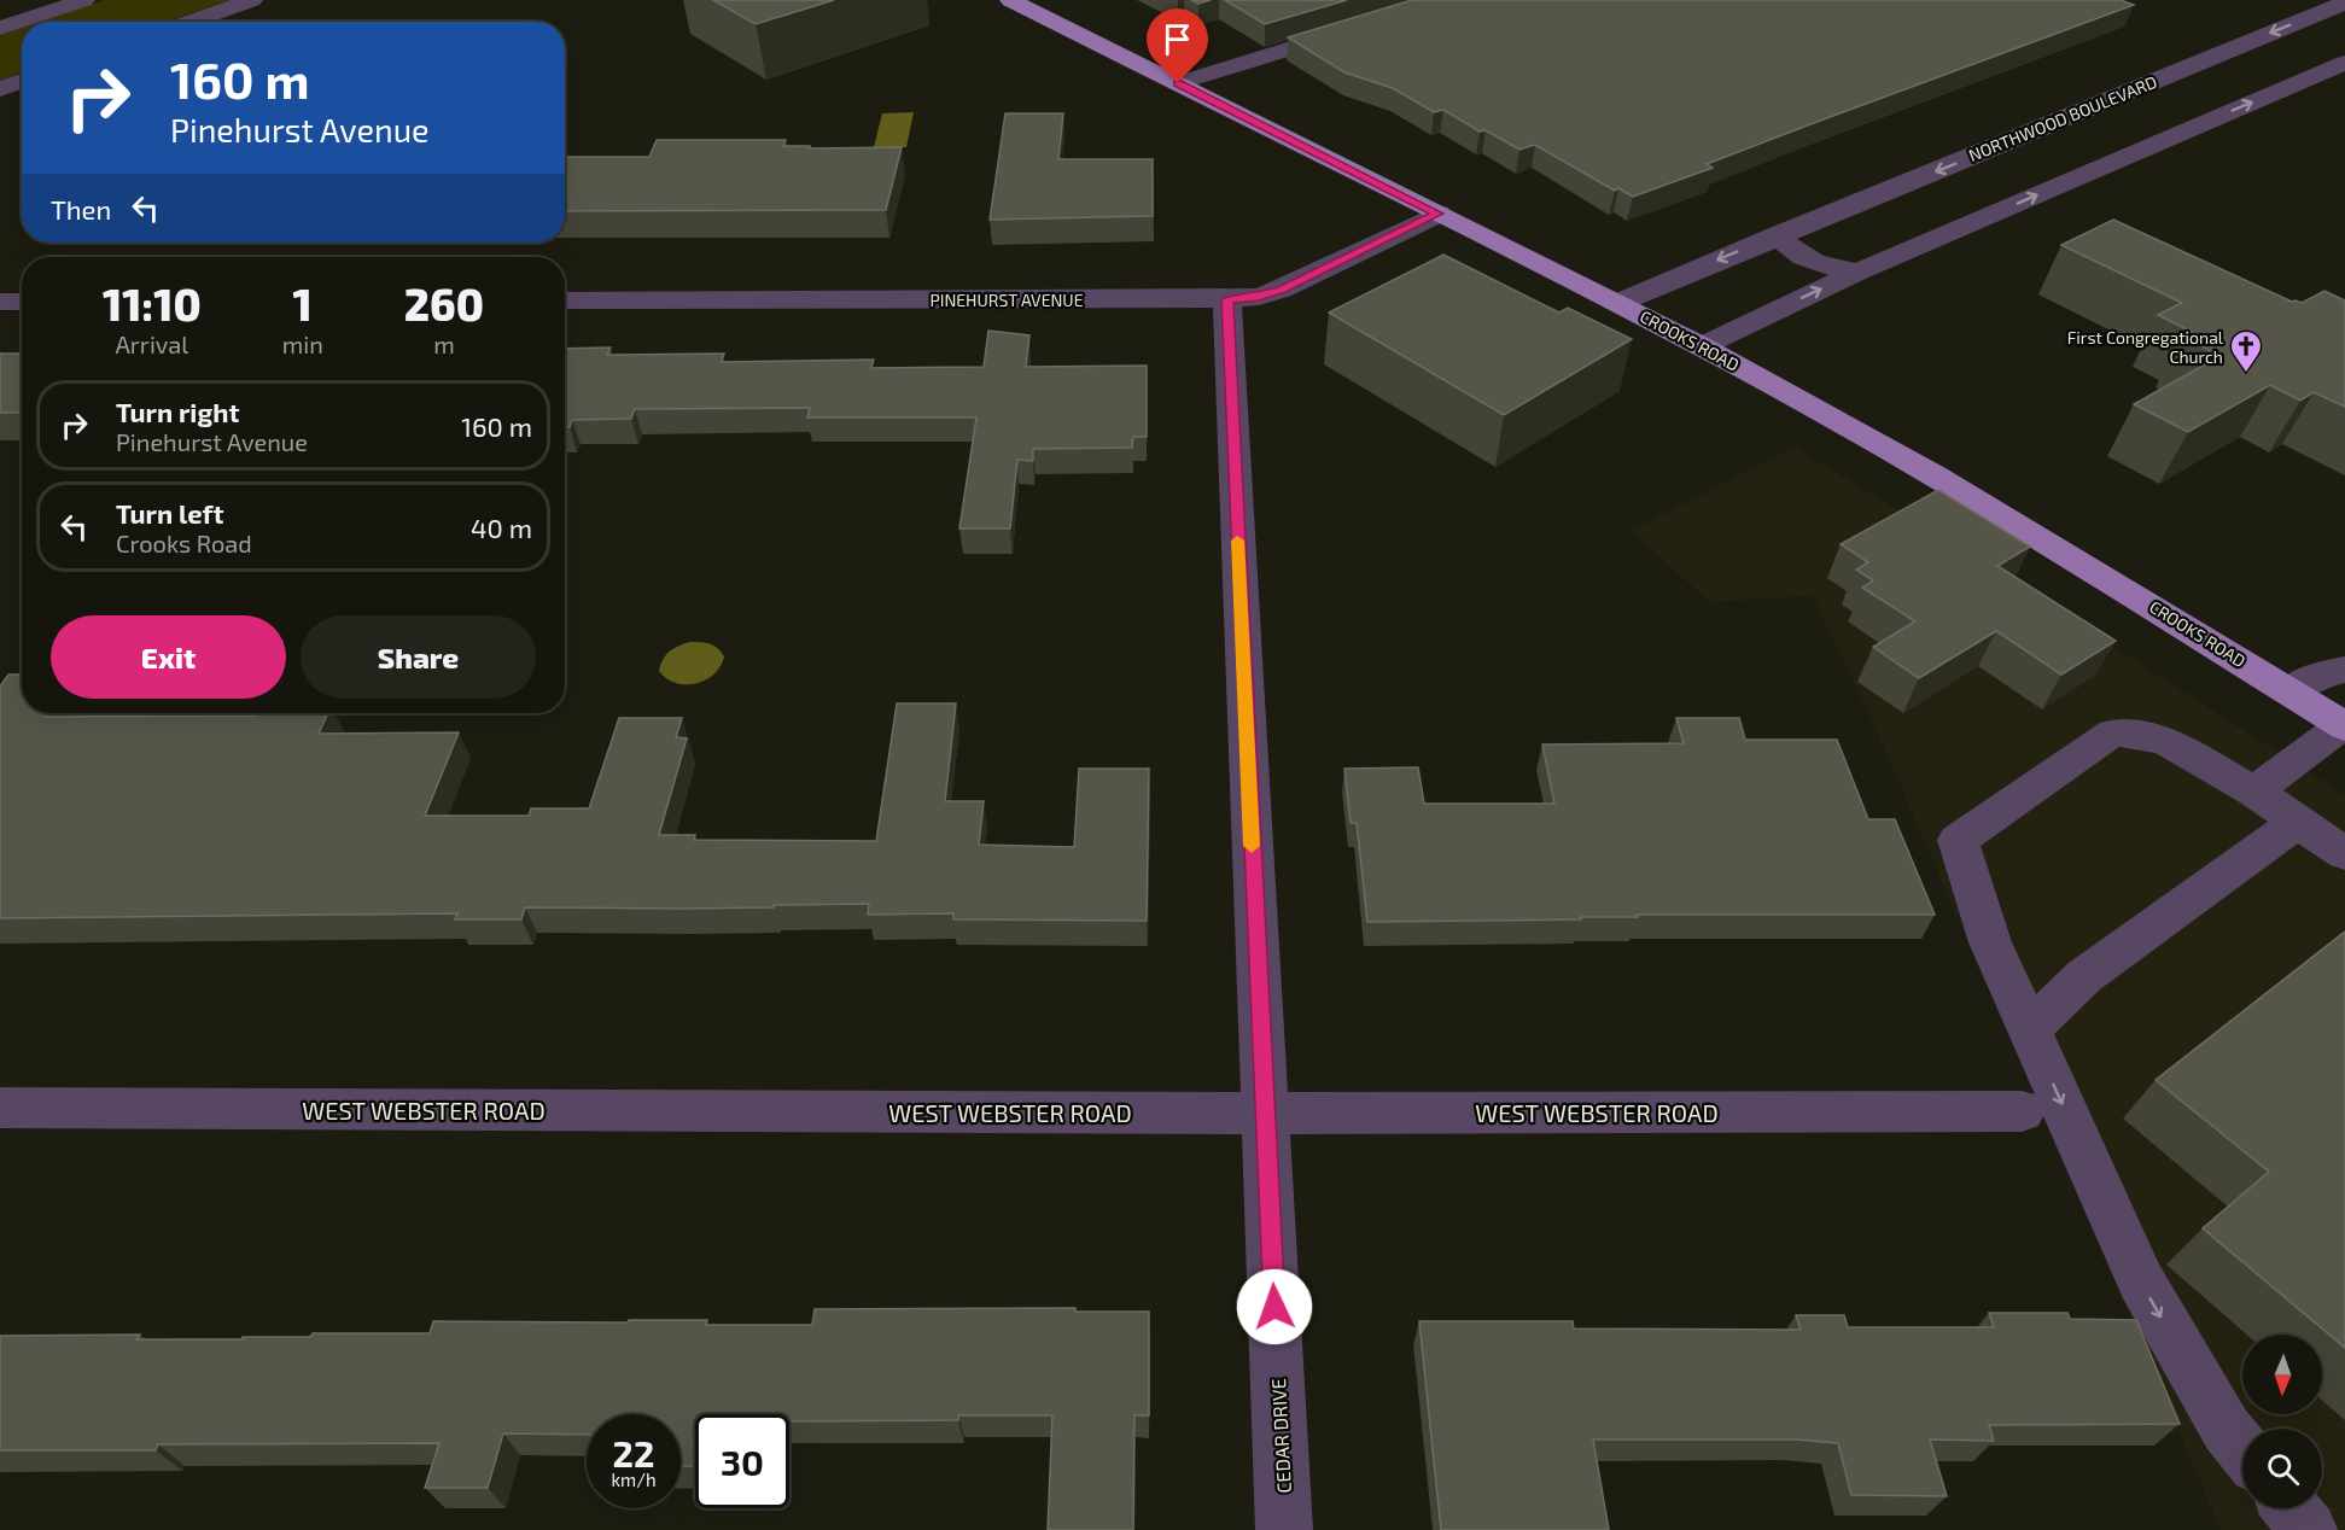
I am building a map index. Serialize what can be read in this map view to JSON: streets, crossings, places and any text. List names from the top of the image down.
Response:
{
  "streets": {
    "main road": ["CROOKS ROAD"],
    "street": [
      "NORTHWOOD BOULEVARD",
      "PINEHURST AVENUE",
      "WEST WEBSTER ROAD",
      "CEDAR DRIVE"
    ]
  },
  "crossings": [
    ["NORTHWOOD BOULEVARD", "CROOKS ROAD"],
    ["PINEHURST AVENUE", "CROOKS ROAD"],
    ["PINEHURST AVENUE", "CEDAR DRIVE"],
    ["WEST WEBSTER ROAD", "CEDAR DRIVE"]
  ],
  "places": {
    "church": ["First Congregational Church"]
  },
  "north": "bottom",
  "page": {
    "turn": ["160 m", "Pinehurst Avenue"],
    "then": "Then",
    "eta": [
      "11:10",
      "Arrival",
      "1",
      "min",
      "260",
      "m"
    ],
    "list": [
      {
        "name": "Turn right",
        "note": "Pinehurst Avenue",
        "value": "160 m"
      },
      {
        "name": "Turn left",
        "note": "Crooks Road",
        "value": "40 m"
      }
    ],
    "buttons": ["Exit", "Share"],
    "speed": "22 km/h",
    "limit": "30"
  }
}
